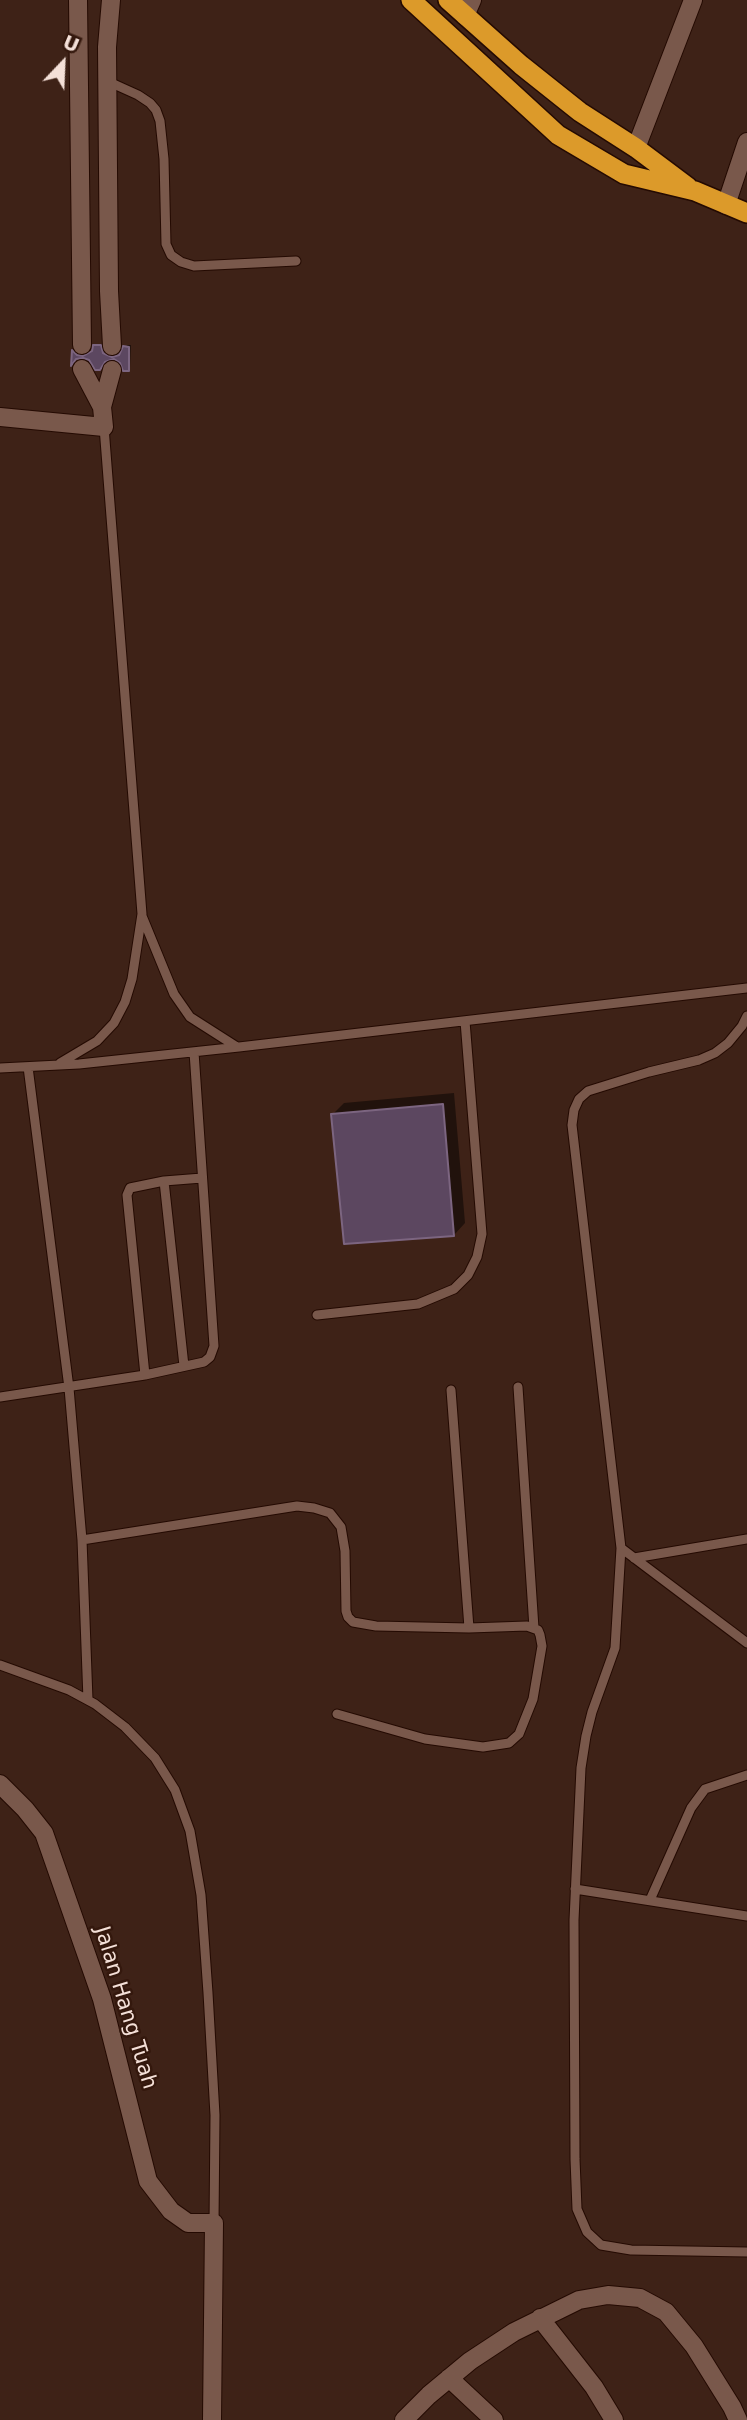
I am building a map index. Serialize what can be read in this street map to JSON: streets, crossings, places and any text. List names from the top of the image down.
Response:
{
  "streets": {
    "street": ["Jalan Hang Tuah"]
  },
  "north": "top right"
}
